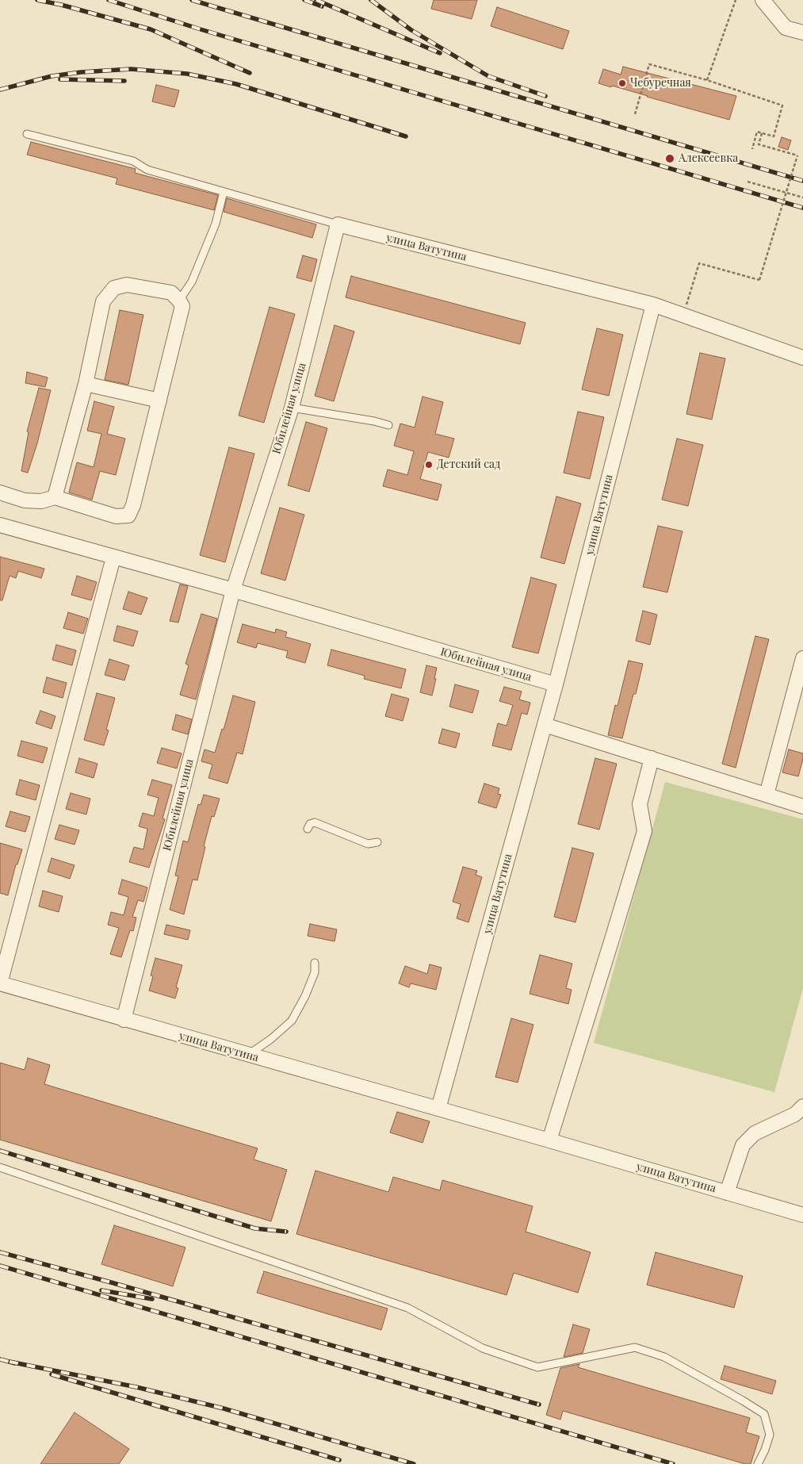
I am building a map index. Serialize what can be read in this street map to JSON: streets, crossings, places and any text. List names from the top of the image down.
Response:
{
  "streets": {
    "street": ["улица Ватутина", "Юбилейная улица"]
  },
  "crossings": [
    ["улица Ватутина", "Юбилейная улица"]
  ],
  "places": ["Чебуречная", "Алексеевка", "Детский сад"]
}
